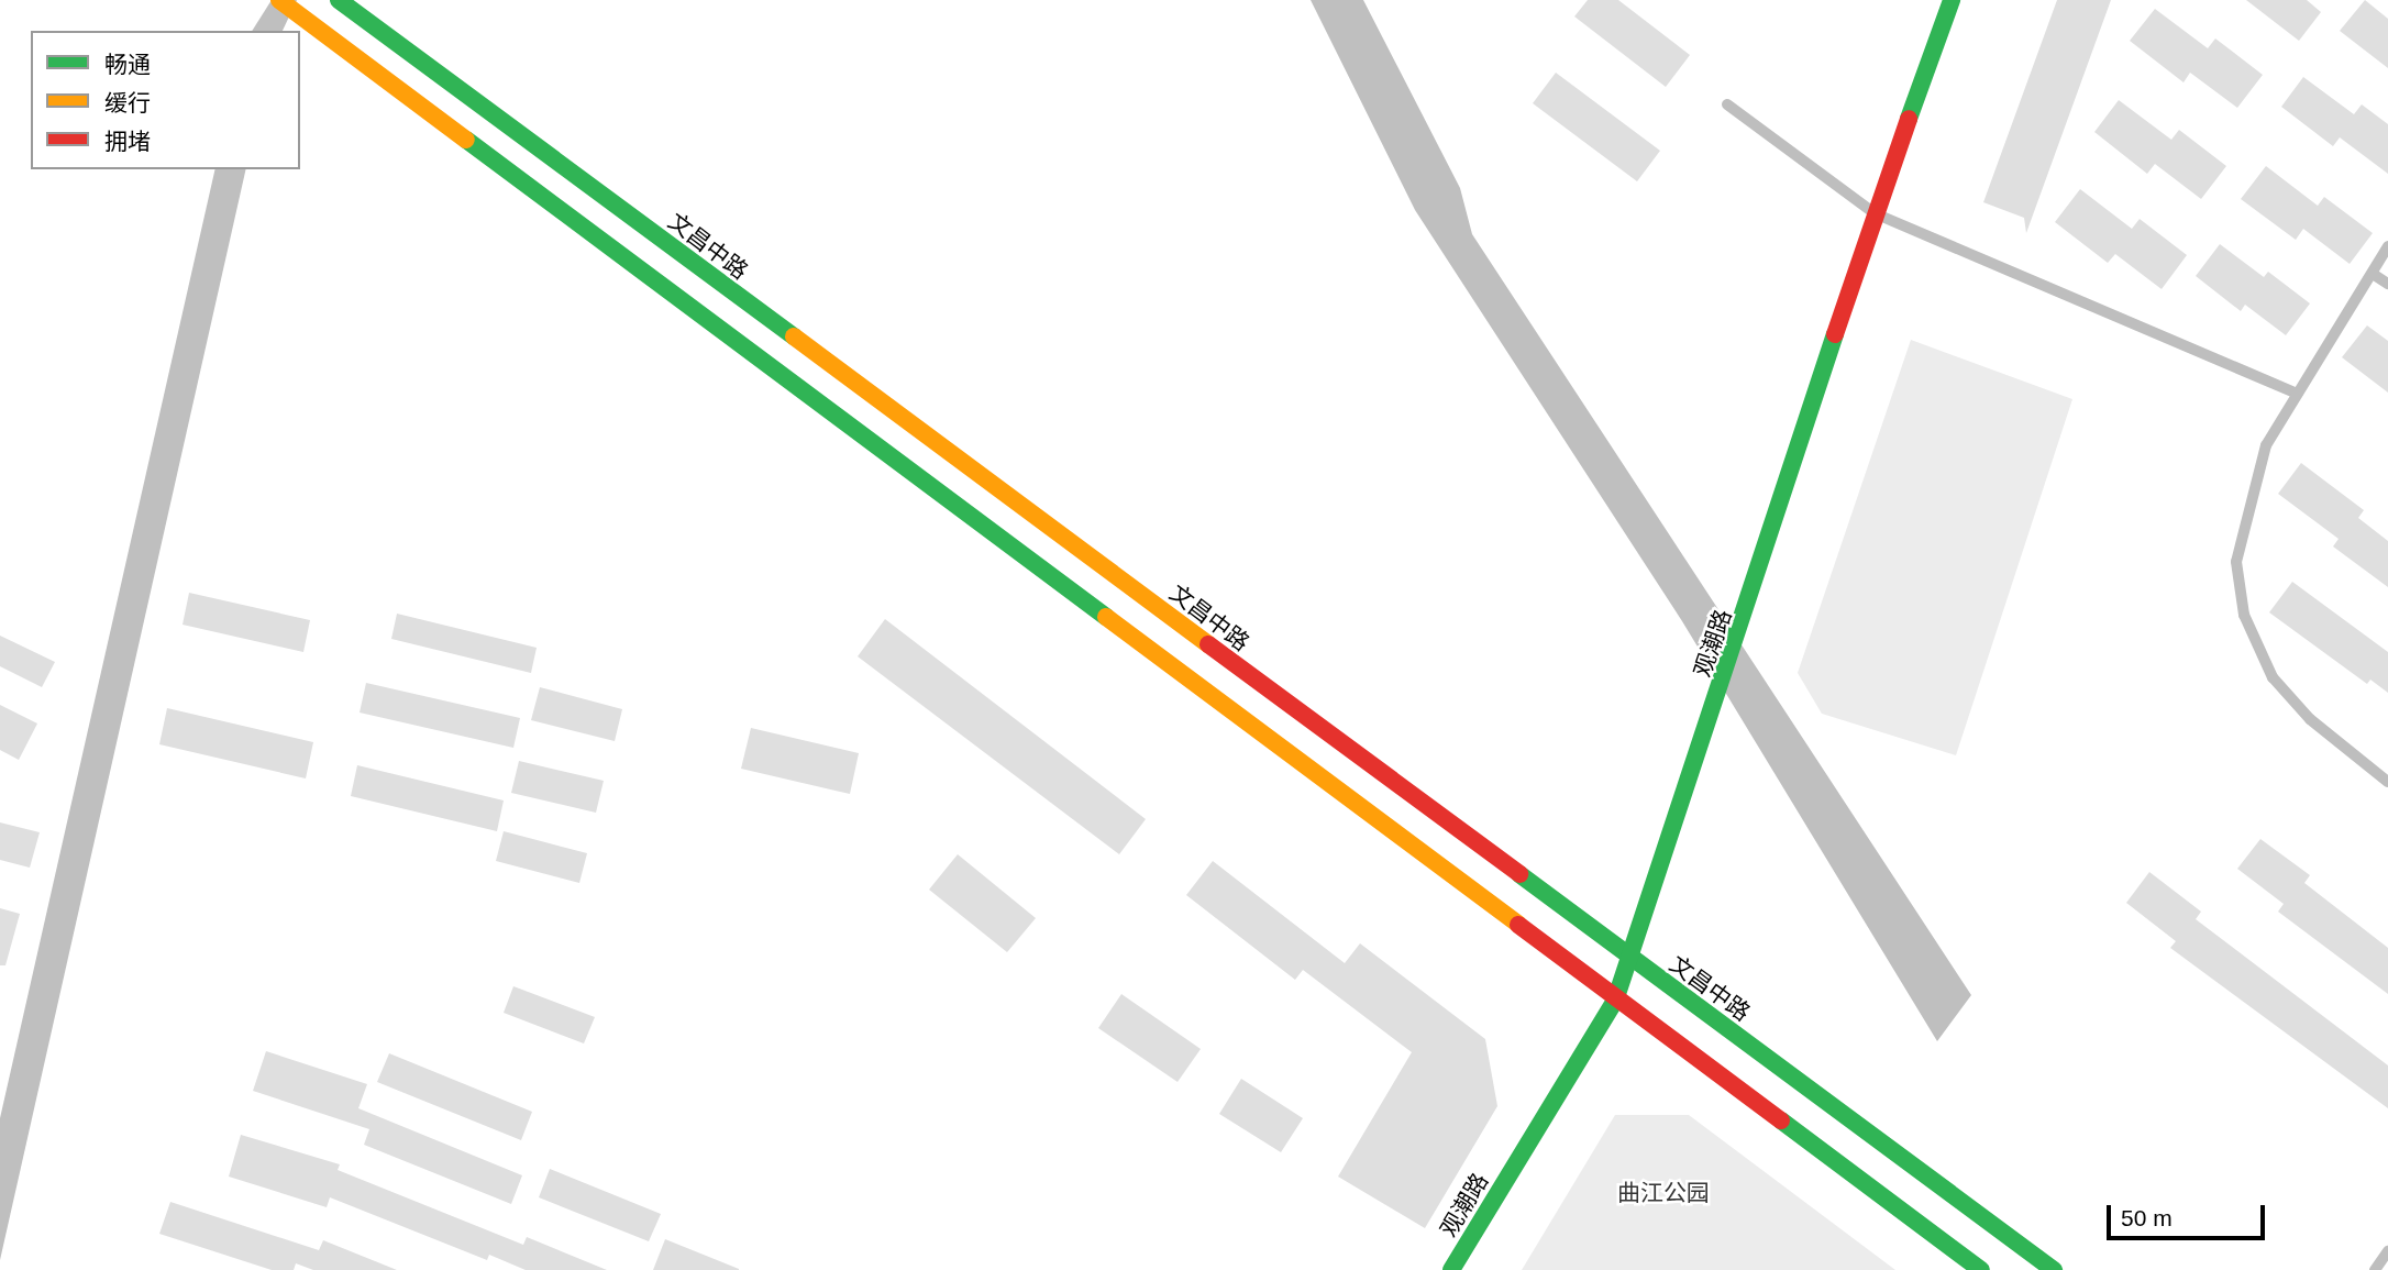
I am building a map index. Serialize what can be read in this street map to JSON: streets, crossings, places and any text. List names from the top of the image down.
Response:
{
  "streets": {
    "main road": ["文昌中路", "观潮路"]
  },
  "crossings": [
    ["文昌中路", "观潮路"]
  ],
  "parks": ["曲江公园"],
  "legend": ["畅通", "缓行", "拥堵"],
  "scale_bar": "50 m"
}
